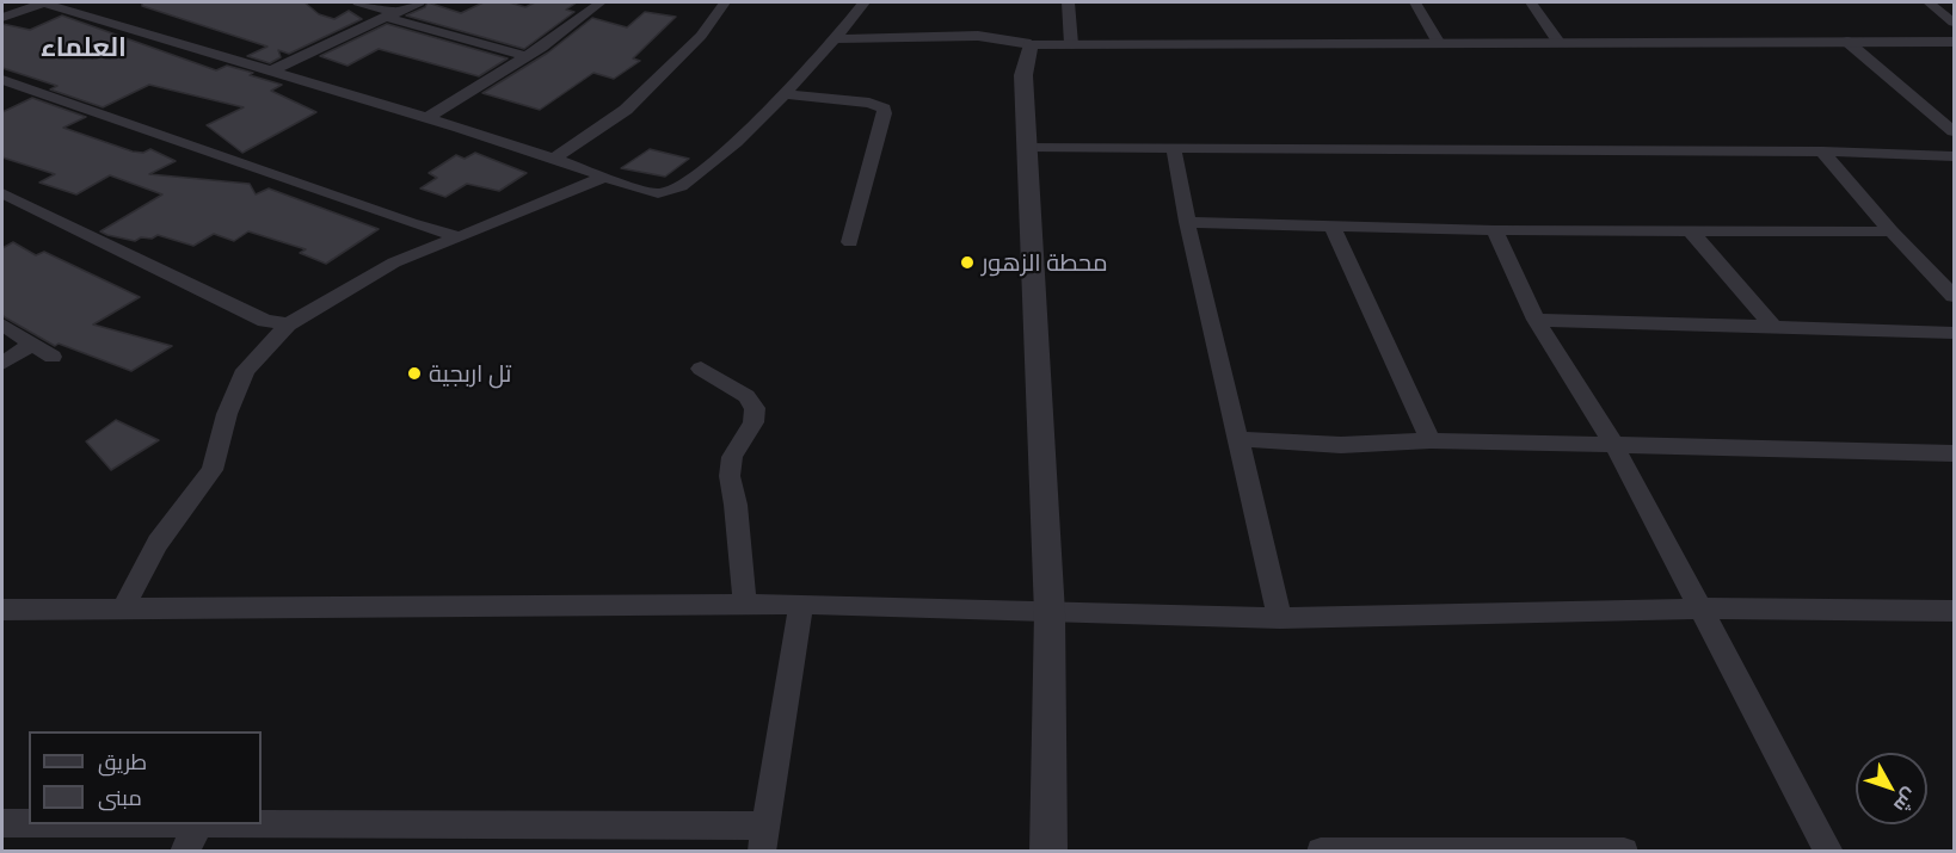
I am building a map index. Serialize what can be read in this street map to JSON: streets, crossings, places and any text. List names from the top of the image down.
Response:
{
  "districts": ["العلماء"],
  "places": ["محطة الزهور", "تل اربجية"],
  "legend": ["طريق", "مبنى"],
  "north": "bottom right"
}
